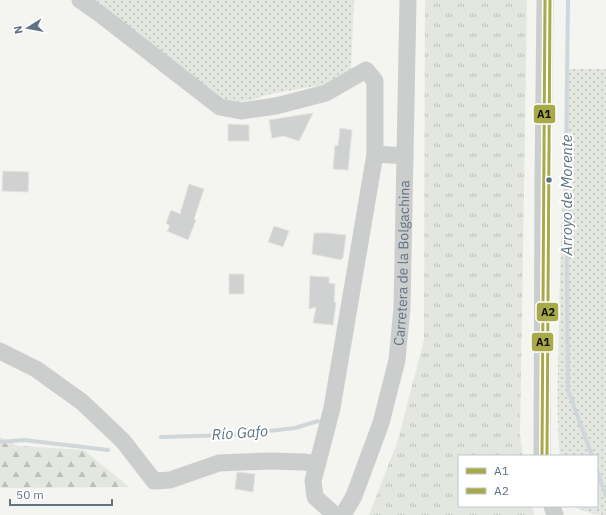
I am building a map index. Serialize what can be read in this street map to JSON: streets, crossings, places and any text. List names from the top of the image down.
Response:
{
  "streets": {
    "street": ["Carretera de la Bolgachina"]
  },
  "water": ["Arroyo de Morente", "Río Gafo"],
  "lines": ["transit line A1", "transit line A2"],
  "legend": ["A1", "A2"],
  "scale_bar": "50 m",
  "north": "left"
}
